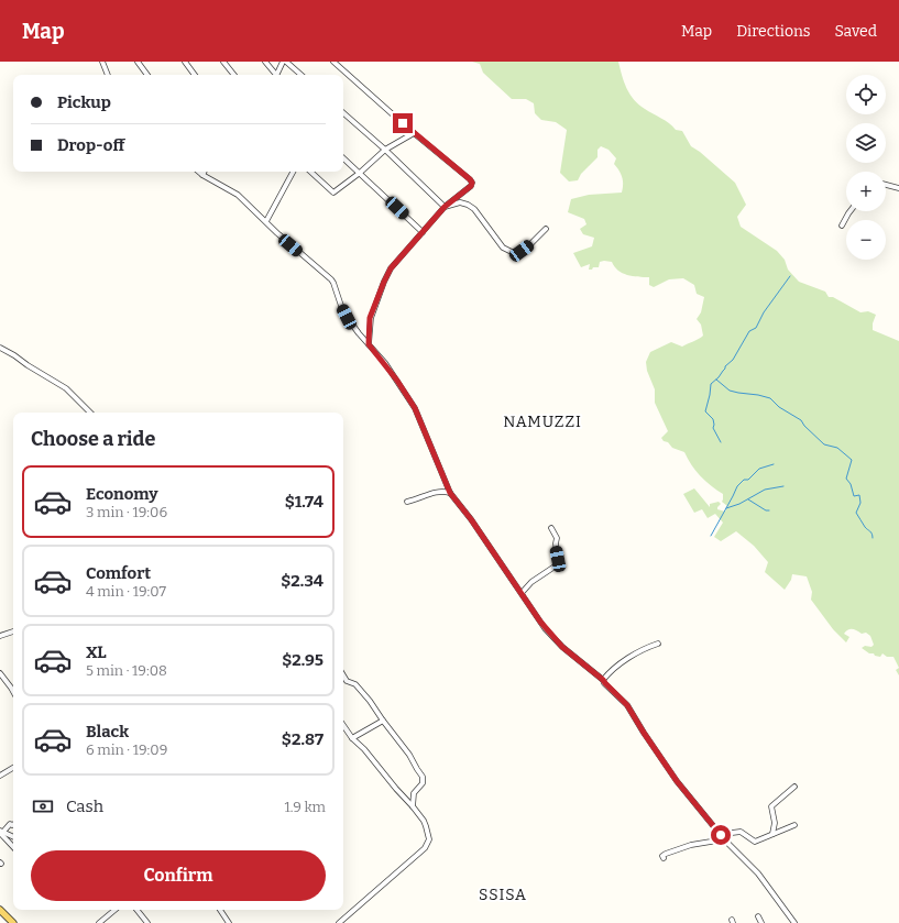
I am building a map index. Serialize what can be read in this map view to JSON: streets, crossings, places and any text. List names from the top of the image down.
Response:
{
  "districts": ["NAMUZZI", "SSISA"],
  "page": {
    "header": "Map",
    "nav": ["Map", "Directions", "Saved"],
    "map_buttons": ["+", "−"],
    "banner": ["Pickup", "Drop-off"],
    "heading": "Choose a ride",
    "list": [
      {
        "name": "Economy",
        "note": "3 min · 19:06",
        "value": "$1.74"
      },
      {
        "name": "Comfort",
        "note": "4 min · 19:07",
        "value": "$2.34"
      },
      {
        "name": "XL",
        "note": "5 min · 19:08",
        "value": "$2.95"
      },
      {
        "name": "Black",
        "note": "6 min · 19:09",
        "value": "$2.87"
      }
    ],
    "pay": ["Cash", "1.9 km"],
    "buttons": "Confirm"
  }
}
